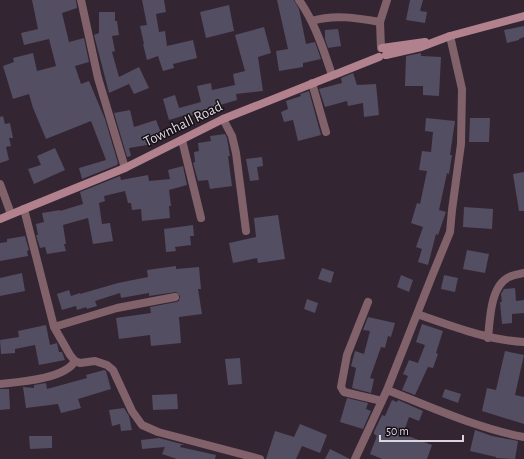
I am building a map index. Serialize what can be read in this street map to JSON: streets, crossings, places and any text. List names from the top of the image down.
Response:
{
  "streets": {
    "main road": ["Townhall Road"]
  },
  "scale_bar": "50 m"
}
